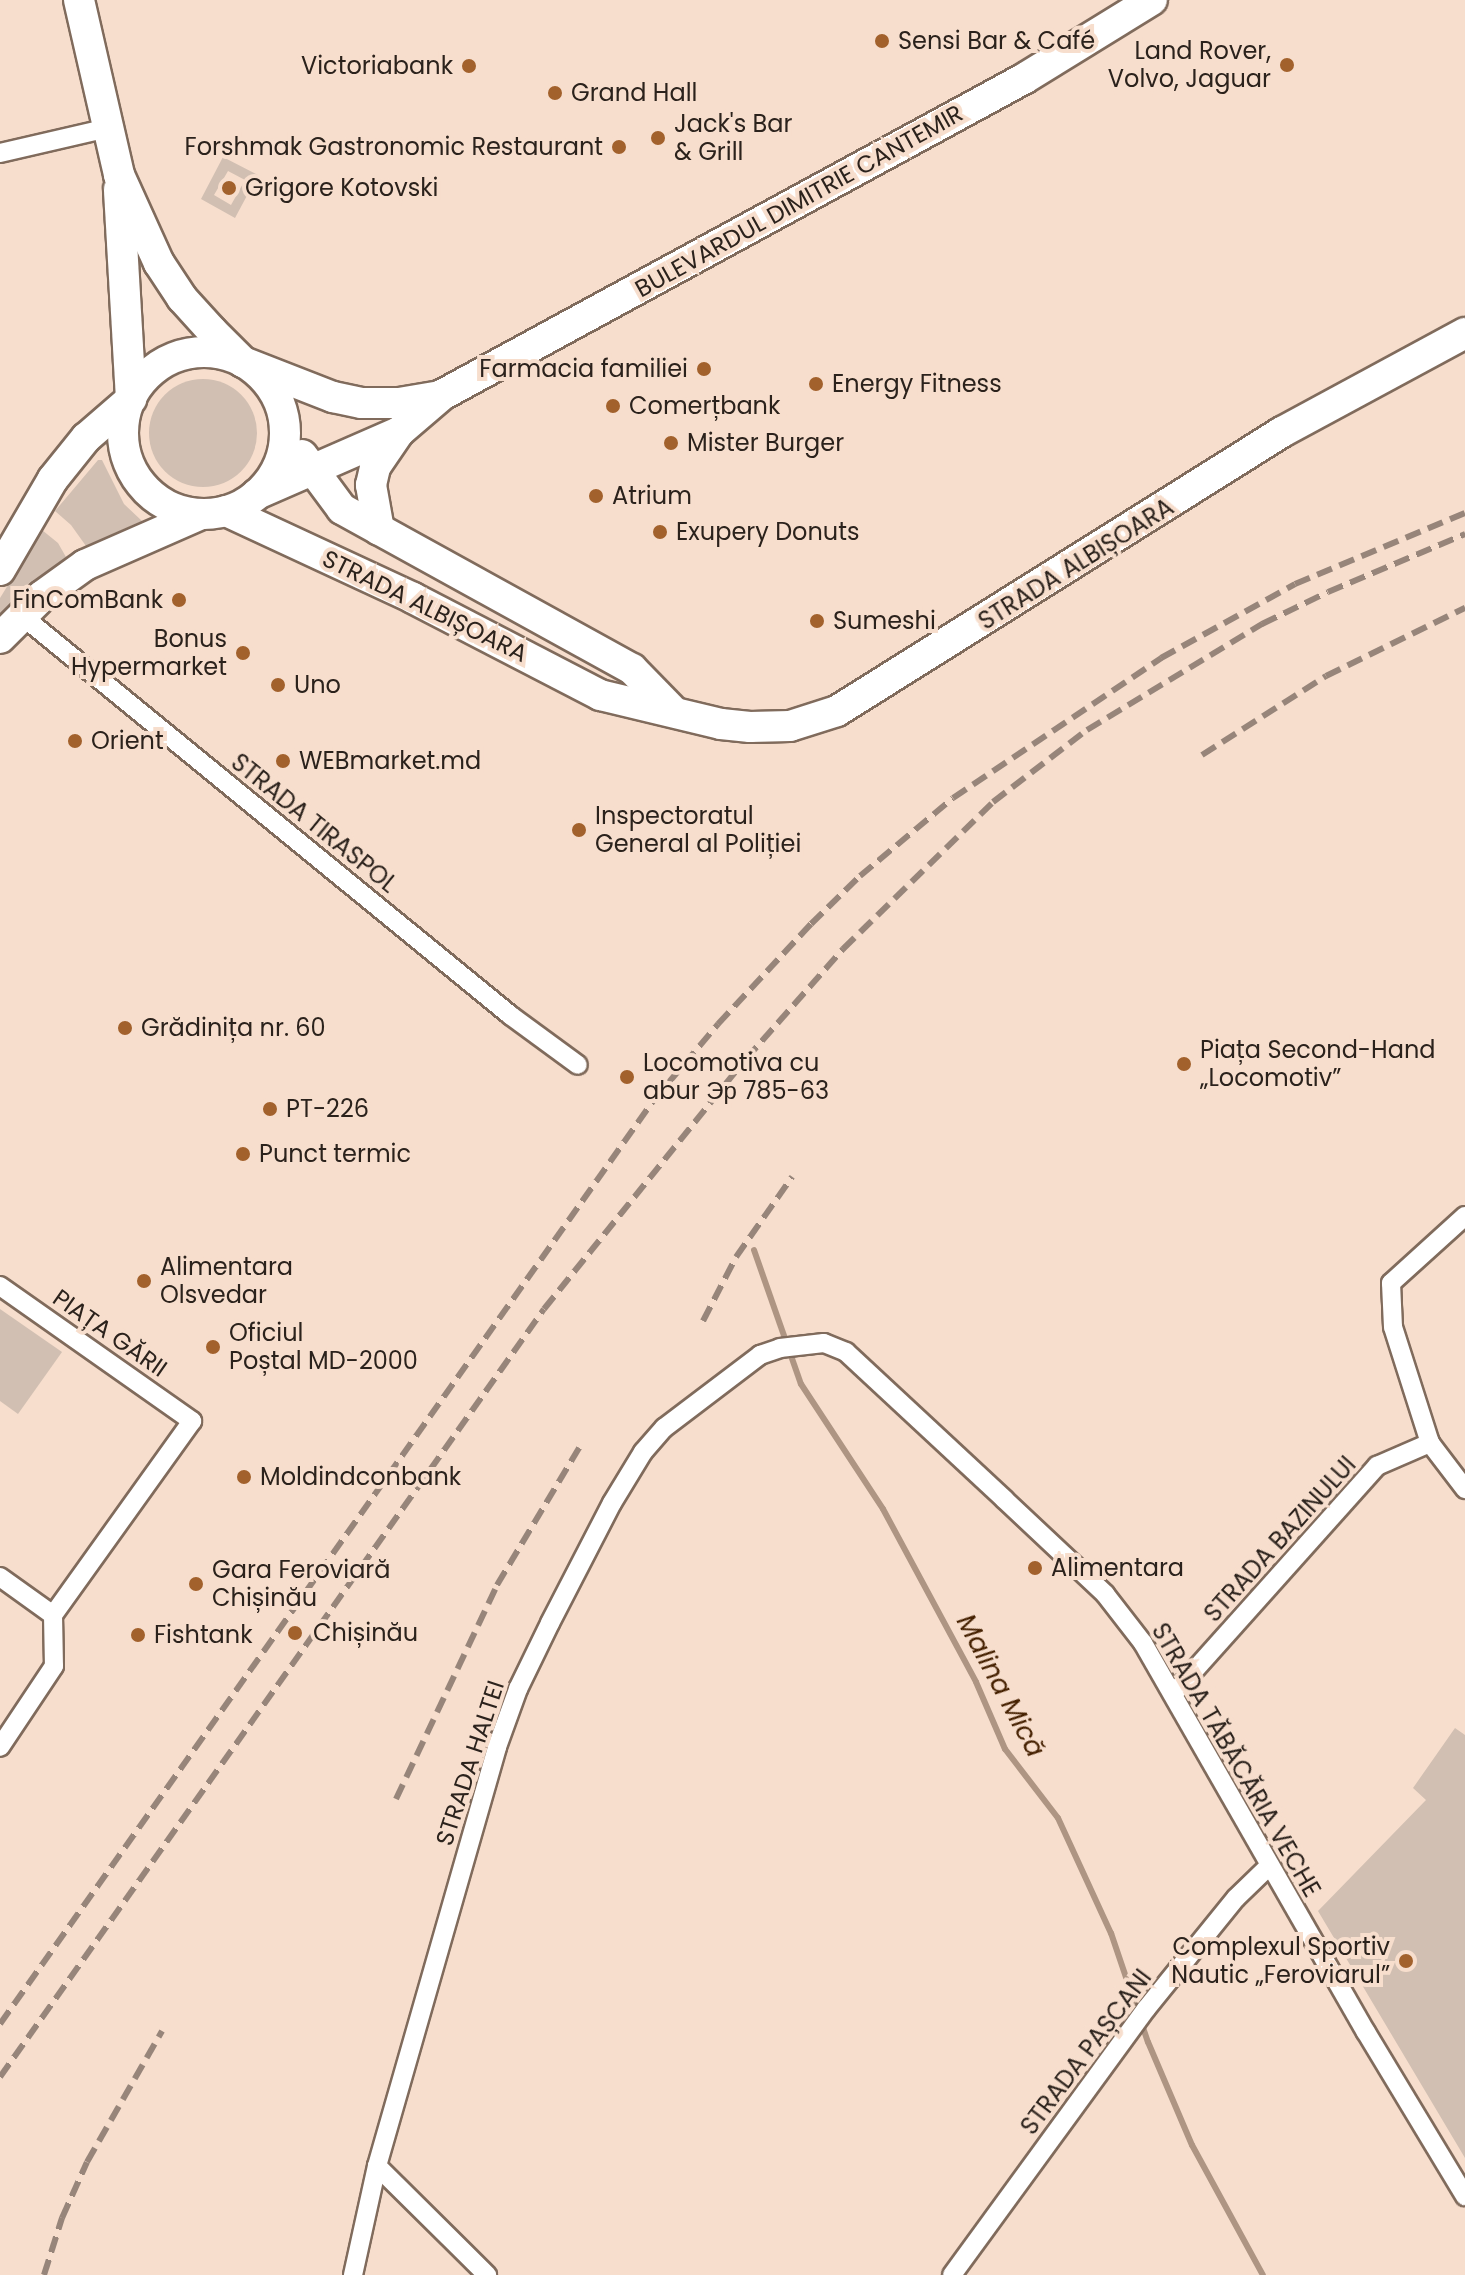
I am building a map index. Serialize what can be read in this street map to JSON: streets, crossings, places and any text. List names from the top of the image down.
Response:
{
  "streets": {
    "main road": ["BULEVARDUL DIMITRIE CANTEMIR", "STRADA ALBIȘOARA"],
    "street": [
      "STRADA TIRASPOL",
      "PIAȚA GĂRII",
      "STRADA BAZINULUI",
      "STRADA TĂBĂCĂRIA VECHE",
      "STRADA HALTEI",
      "STRADA PAȘCANI"
    ]
  },
  "crossings": [
    ["BULEVARDUL DIMITRIE CANTEMIR", "STRADA ALBIȘOARA"],
    ["STRADA BAZINULUI", "STRADA TĂBĂCĂRIA VECHE"],
    ["STRADA TĂBĂCĂRIA VECHE", "STRADA HALTEI"],
    ["STRADA TĂBĂCĂRIA VECHE", "STRADA PAȘCANI"]
  ],
  "water": ["Malina Mică"],
  "places": [
    "Sensi Bar & Café",
    "Land Rover, Volvo, Jaguar",
    "Victoriabank",
    "Grand Hall",
    "Jack's Bar & Grill",
    "Forshmak Gastronomic Restaurant",
    "Grigore Kotovski",
    "Farmacia familiei",
    "Energy Fitness",
    "Comerțbank",
    "Mister Burger",
    "Atrium",
    "Exupery Donuts",
    "FinComBank",
    "Sumeshi",
    "Bonus Hypermarket",
    "Uno",
    "Orient",
    "WEBmarket.md",
    "Inspectoratul General al Poliției",
    "Grădinița nr. 60",
    "Piața Second-Hand „Locomotiv”",
    "Locomotiva cu abur Эр 785-63",
    "PT-226",
    "Punct termic",
    "Alimentara Olsvedar",
    "Oficiul Poștal MD-2000",
    "Moldindconbank",
    "Alimentara",
    "Gara Feroviară Chișinău",
    "Chișinău",
    "Fishtank",
    "Complexul Sportiv Nautic „Feroviarul”"
  ]
}
